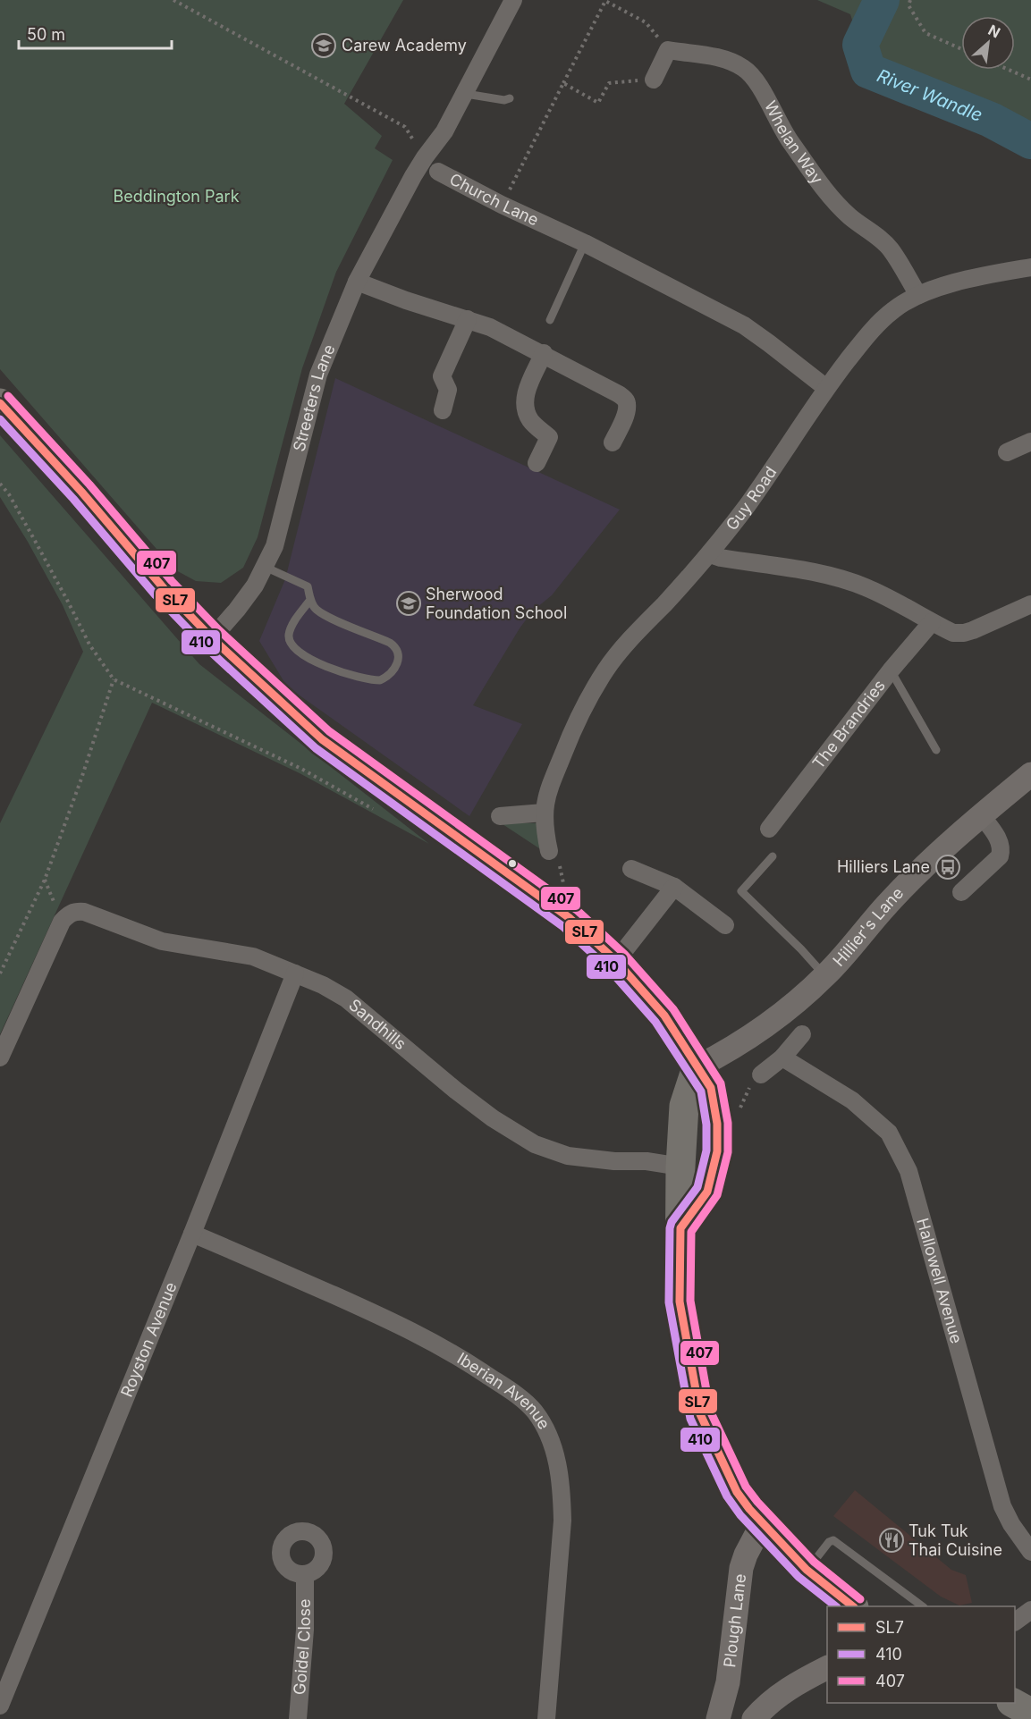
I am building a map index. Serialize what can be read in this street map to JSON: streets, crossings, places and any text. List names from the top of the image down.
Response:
{
  "streets": {
    "main road": ["Hillier's Lane", "Plough Lane"],
    "street": [
      "Whelan Way",
      "Church Lane",
      "Streeters Lane",
      "Guy Road",
      "The Brandries",
      "Sandhills",
      "Hallowell Avenue",
      "Royston Avenue",
      "Iberian Avenue",
      "Goidel Close"
    ]
  },
  "crossings": [
    ["Whelan Way", "Guy Road"],
    ["Church Lane", "Streeters Lane"],
    ["Church Lane", "Guy Road"],
    ["Sandhills", "Royston Avenue"],
    ["Royston Avenue", "Iberian Avenue"]
  ],
  "water": ["River Wandle"],
  "parks": ["Beddington Park"],
  "places": {
    "school or university": ["Carew Academy", "Sherwood Foundation School"],
    "bus stop": ["Hilliers Lane"],
    "restaurant": ["Tuk Tuk Thai Cuisine"]
  },
  "lines": ["transit line 407", "transit line SL7", "transit line 410"],
  "legend": ["SL7", "410", "407"],
  "scale_bar": "50 m",
  "north": "top right"
}
